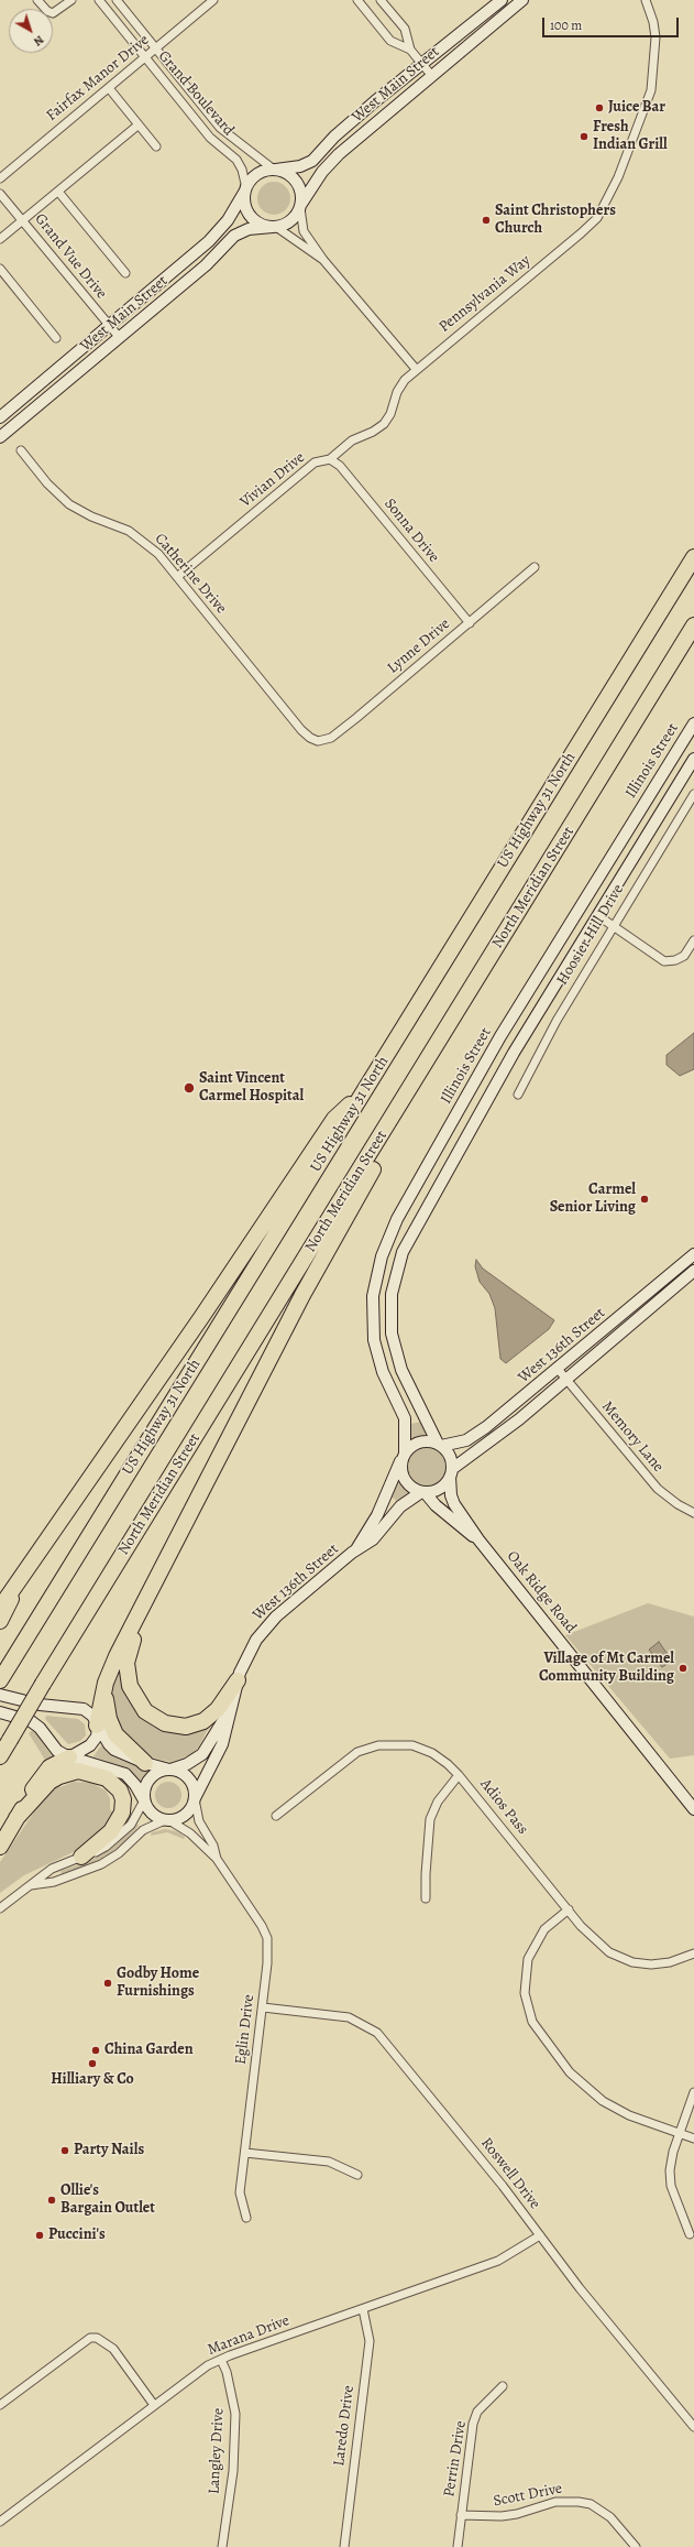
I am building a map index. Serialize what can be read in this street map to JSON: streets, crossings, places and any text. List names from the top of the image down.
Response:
{
  "streets": {
    "highway": ["US Highway 31 North", "North Meridian Street"],
    "street": [
      "Fairfax Manor Drive",
      "West Main Street",
      "Grand Boulevard",
      "Grand Vue Drive",
      "Pennsylvania Way",
      "Vivian Drive",
      "Sonna Drive",
      "Catherine Drive",
      "Lynne Drive",
      "Illinois Street",
      "Hoosier Hill Drive",
      "West 136th Street",
      "Memory Lane",
      "Oak Ridge Road",
      "Adios Pass",
      "Eglin Drive",
      "Roswell Drive",
      "Marana Drive",
      "Laredo Drive",
      "Langley Drive",
      "Perrin Drive",
      "Scott Drive"
    ]
  },
  "crossings": [
    ["Fairfax Manor Drive", "Grand Boulevard"],
    ["West Main Street", "Grand Boulevard"],
    ["West Main Street", "Grand Vue Drive"],
    ["Pennsylvania Way", "Vivian Drive"],
    ["Vivian Drive", "Sonna Drive"],
    ["Vivian Drive", "Catherine Drive"],
    ["Sonna Drive", "Lynne Drive"],
    ["Catherine Drive", "Lynne Drive"],
    ["Illinois Street", "West 136th Street"],
    ["Illinois Street", "Oak Ridge Road"],
    ["West 136th Street", "Memory Lane"],
    ["West 136th Street", "Oak Ridge Road"],
    ["West 136th Street", "Eglin Drive"],
    ["Eglin Drive", "Roswell Drive"],
    ["Roswell Drive", "Marana Drive"],
    ["Marana Drive", "Laredo Drive"],
    ["Marana Drive", "Langley Drive"],
    ["Perrin Drive", "Scott Drive"]
  ],
  "places": [
    "Juice Bar",
    "Fresh Indian Grill",
    "Saint Christophers Church",
    "Saint Vincent Carmel Hospital",
    "Carmel Senior Living",
    "Village of Mt Carmel Community Building",
    "Godby Home Furnishings",
    "China Garden",
    "Hilliary & Co",
    "Party Nails",
    "Ollie's Bargain Outlet",
    "Puccini's"
  ],
  "scale_bar": "100 m",
  "north": "bottom right"
}
